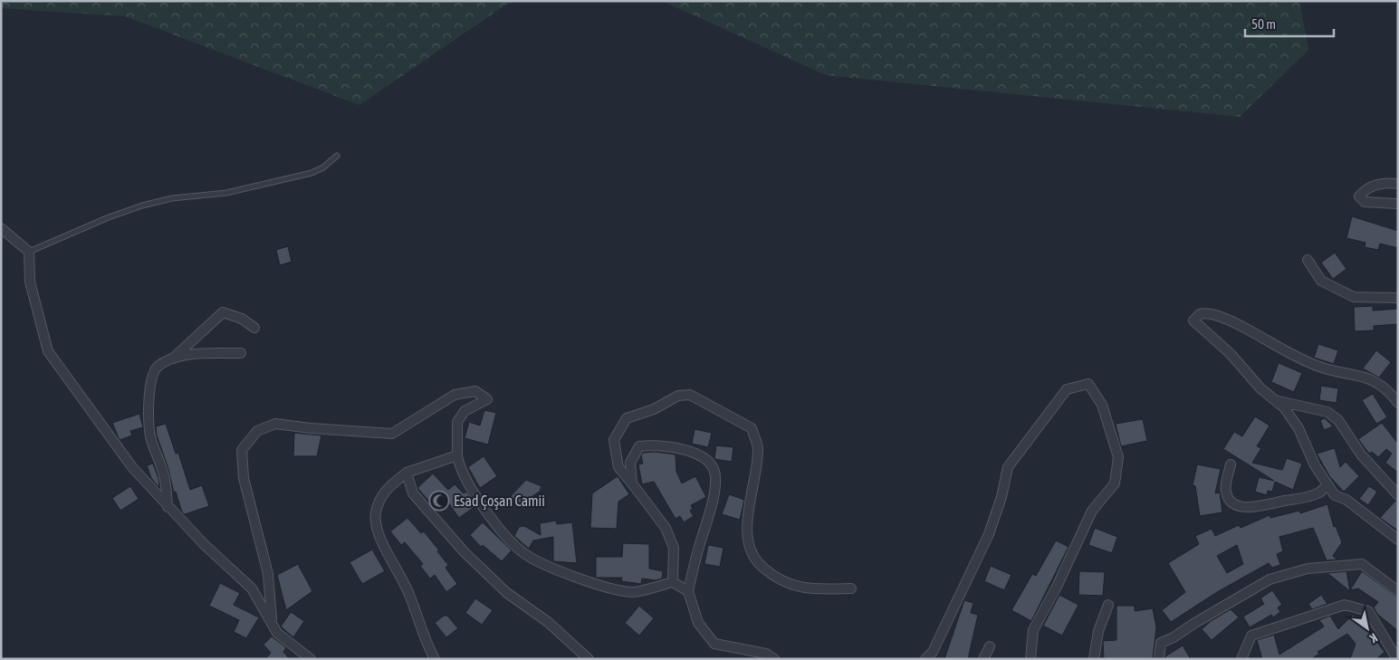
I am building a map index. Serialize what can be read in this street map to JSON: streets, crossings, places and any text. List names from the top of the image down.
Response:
{
  "places": {
    "mosque": ["Esad Çoşan Camii"]
  },
  "scale_bar": "50 m",
  "north": "bottom right"
}
